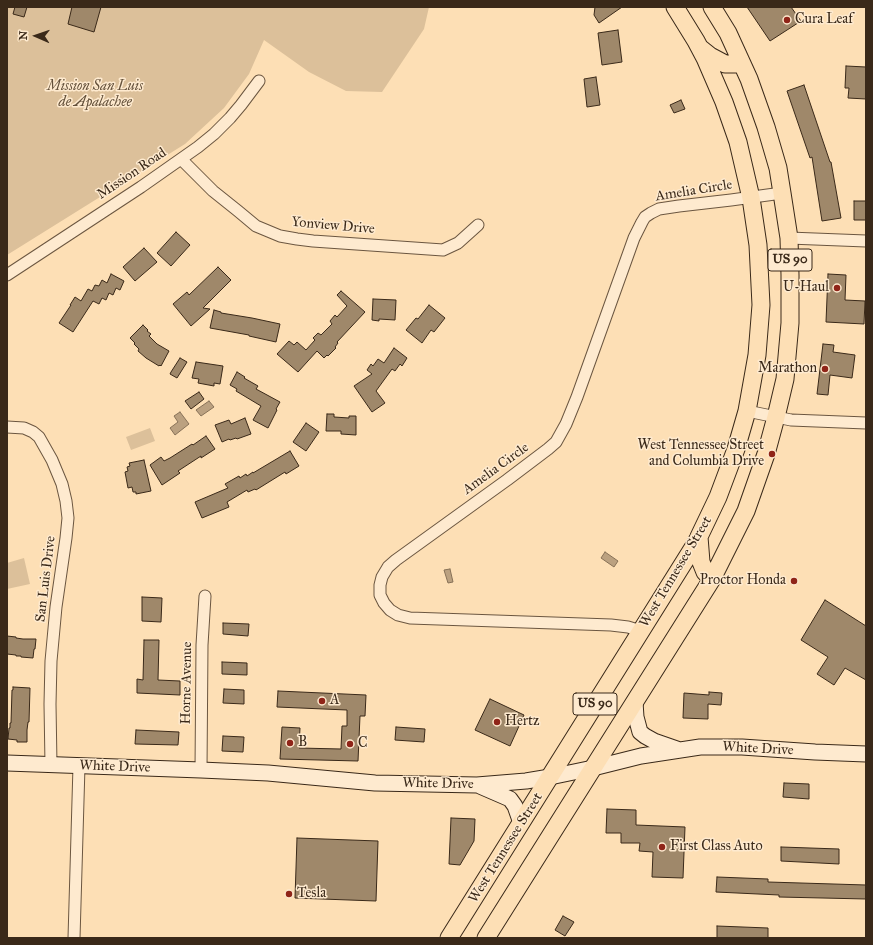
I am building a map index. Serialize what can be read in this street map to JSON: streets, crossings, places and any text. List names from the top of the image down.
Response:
{
  "streets": {
    "main road": ["US 90", "West Tennessee Street"],
    "street": [
      "Mission Road",
      "Amelia Circle",
      "Yonview Drive",
      "San Luis Drive",
      "Horne Avenue",
      "White Drive"
    ]
  },
  "crossings": [
    ["Mission Road", "Yonview Drive"],
    ["Amelia Circle", "US 90"],
    ["Amelia Circle", "West Tennessee Street"],
    ["US 90", "White Drive"],
    ["West Tennessee Street", "White Drive"],
    ["San Luis Drive", "White Drive"],
    ["Horne Avenue", "White Drive"]
  ],
  "parks": ["Mission San Luis de Apalachee"],
  "places": [
    "Cura Leaf",
    "U-Haul",
    "Marathon",
    "West Tennessee Street and Columbia Drive",
    "Proctor Honda",
    "A",
    "Hertz",
    "B",
    "C",
    "First Class Auto",
    "Tesla"
  ],
  "north": "left"
}
